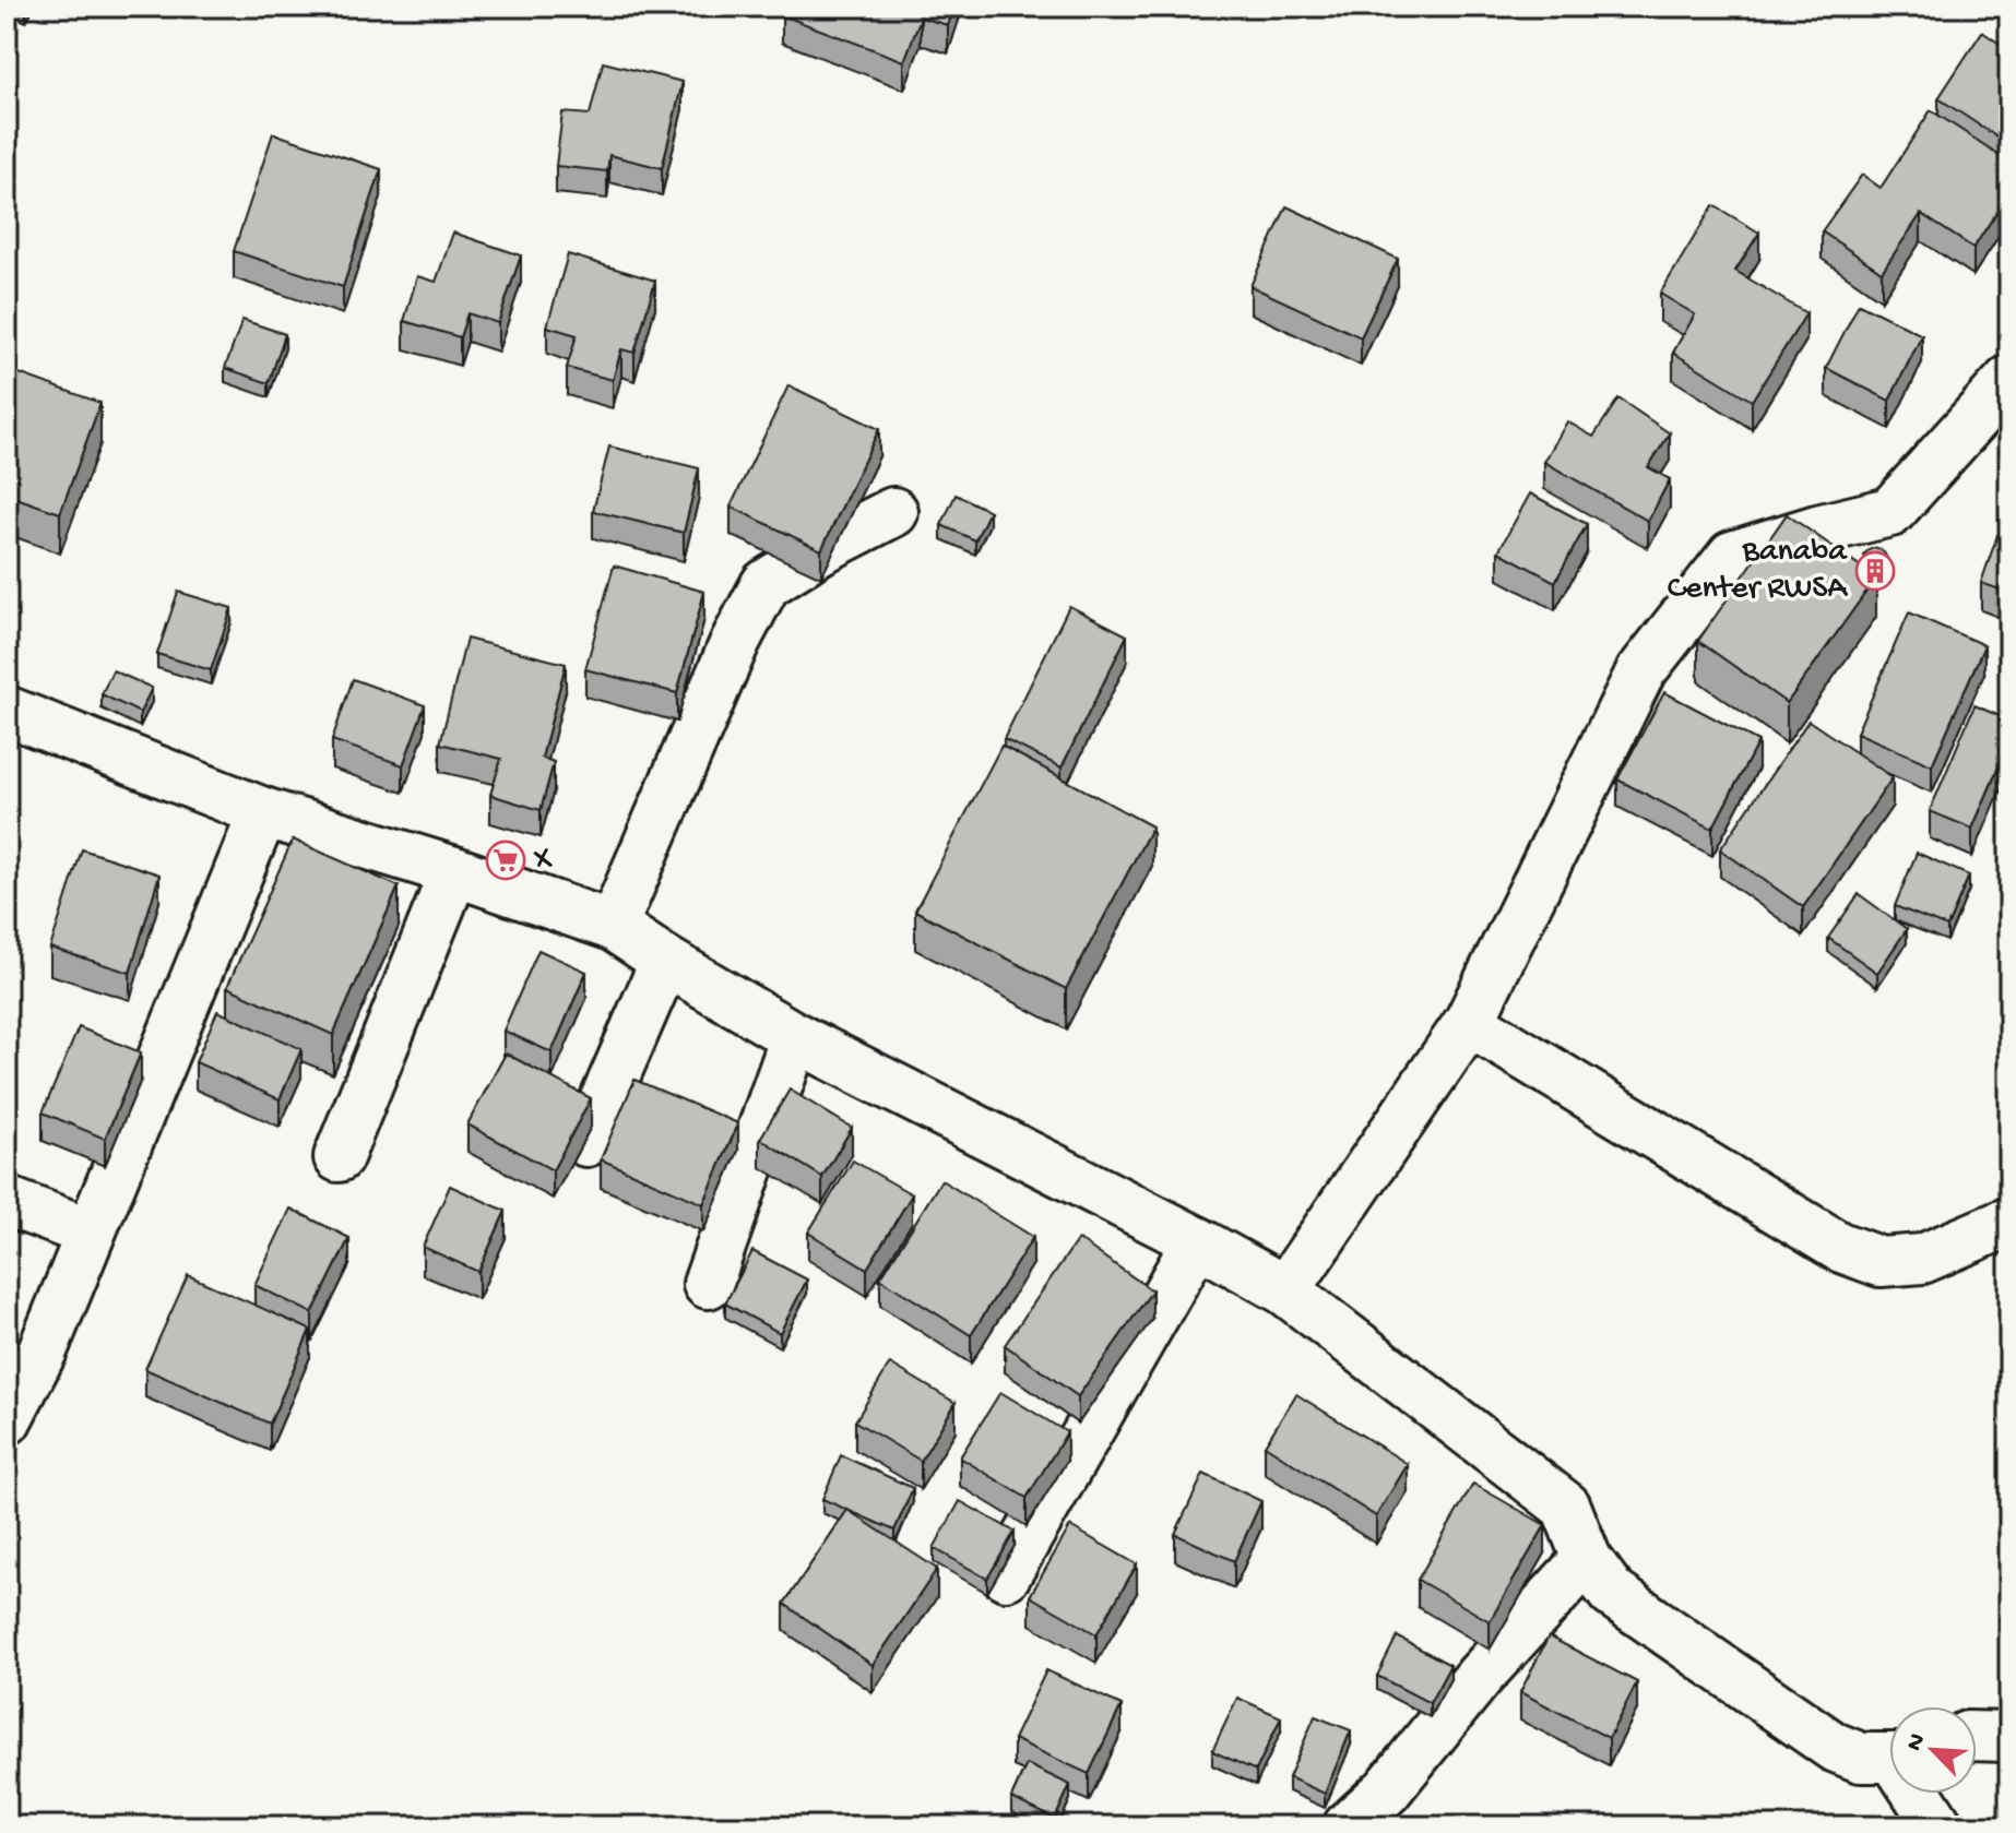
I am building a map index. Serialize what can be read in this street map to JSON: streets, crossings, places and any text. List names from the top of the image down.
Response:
{
  "places": {
    "building": ["Banaba Center RWSA"],
    "supermarket": ["X"]
  },
  "north": "top left"
}
